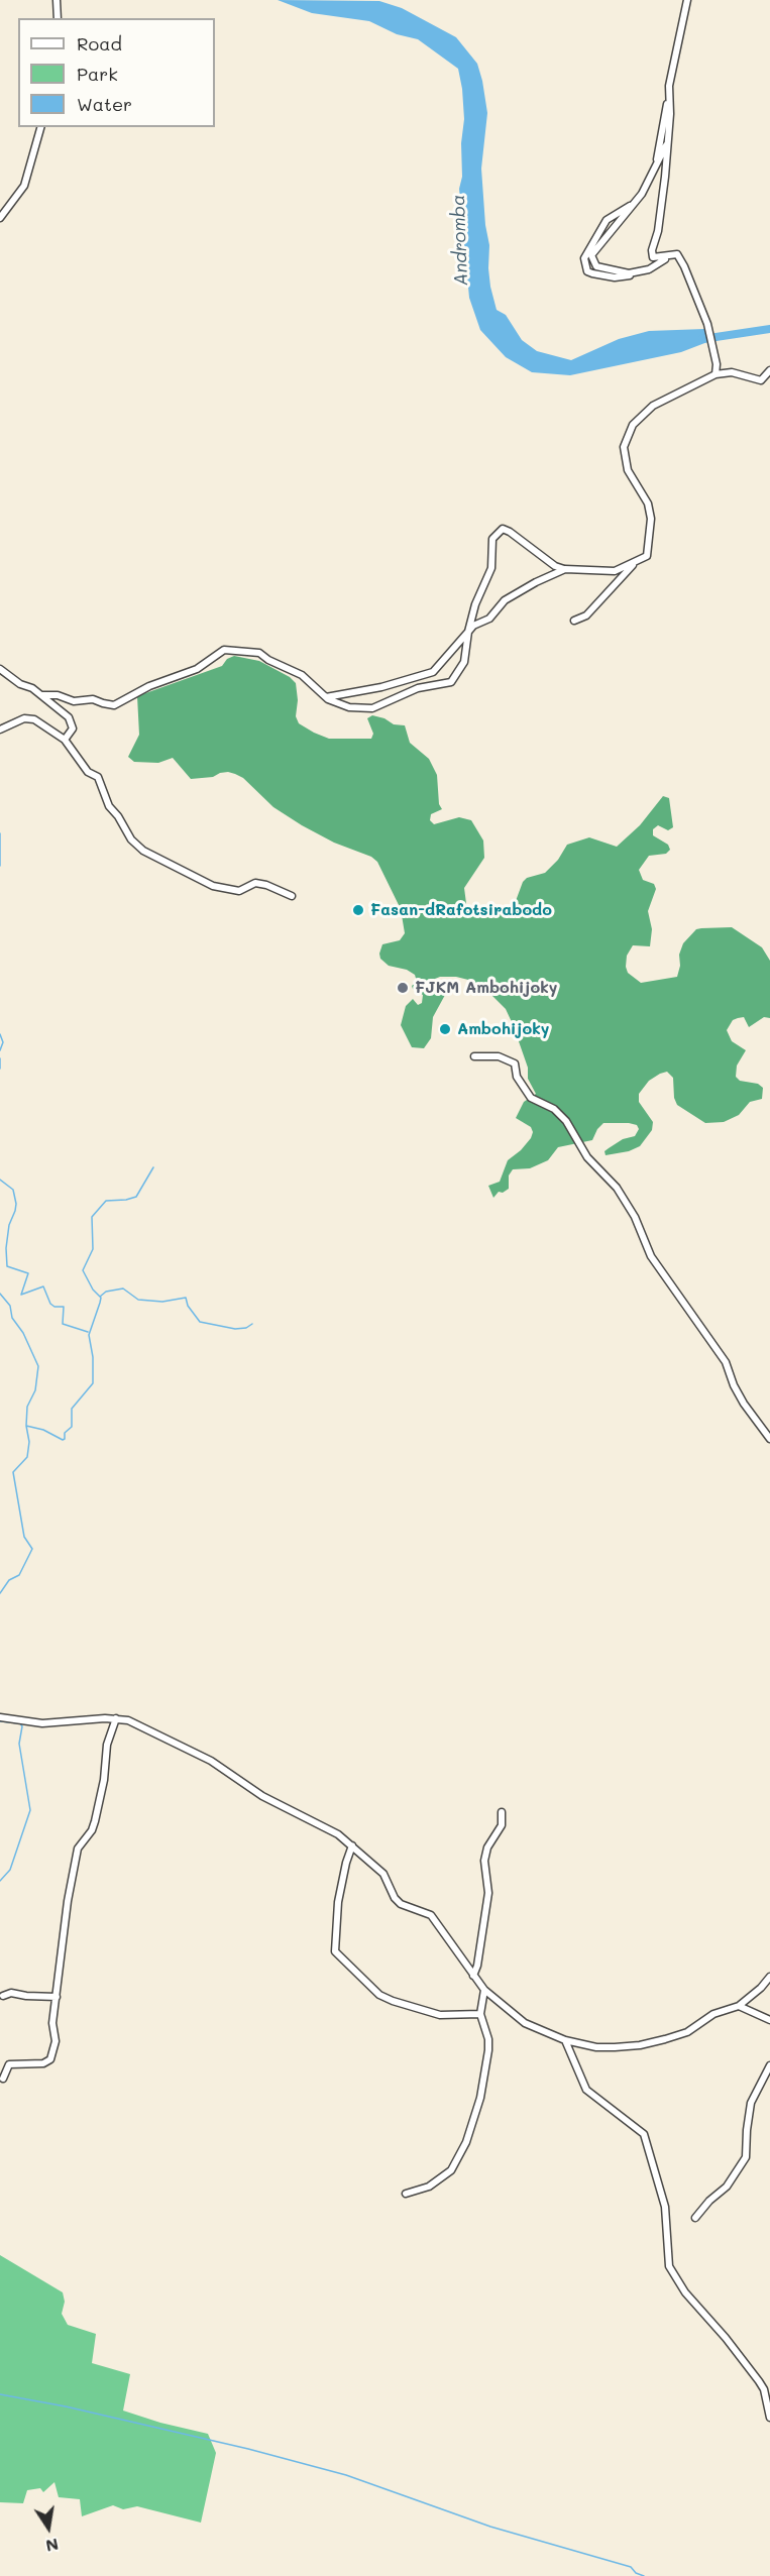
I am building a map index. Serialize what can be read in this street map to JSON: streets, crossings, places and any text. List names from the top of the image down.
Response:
{
  "water": ["Andromba"],
  "places": ["Fasan-dRafotsirabodo", "FJKM Ambohijoky", "Ambohijoky"],
  "legend": ["Road", "Park", "Water"],
  "north": "bottom"
}
